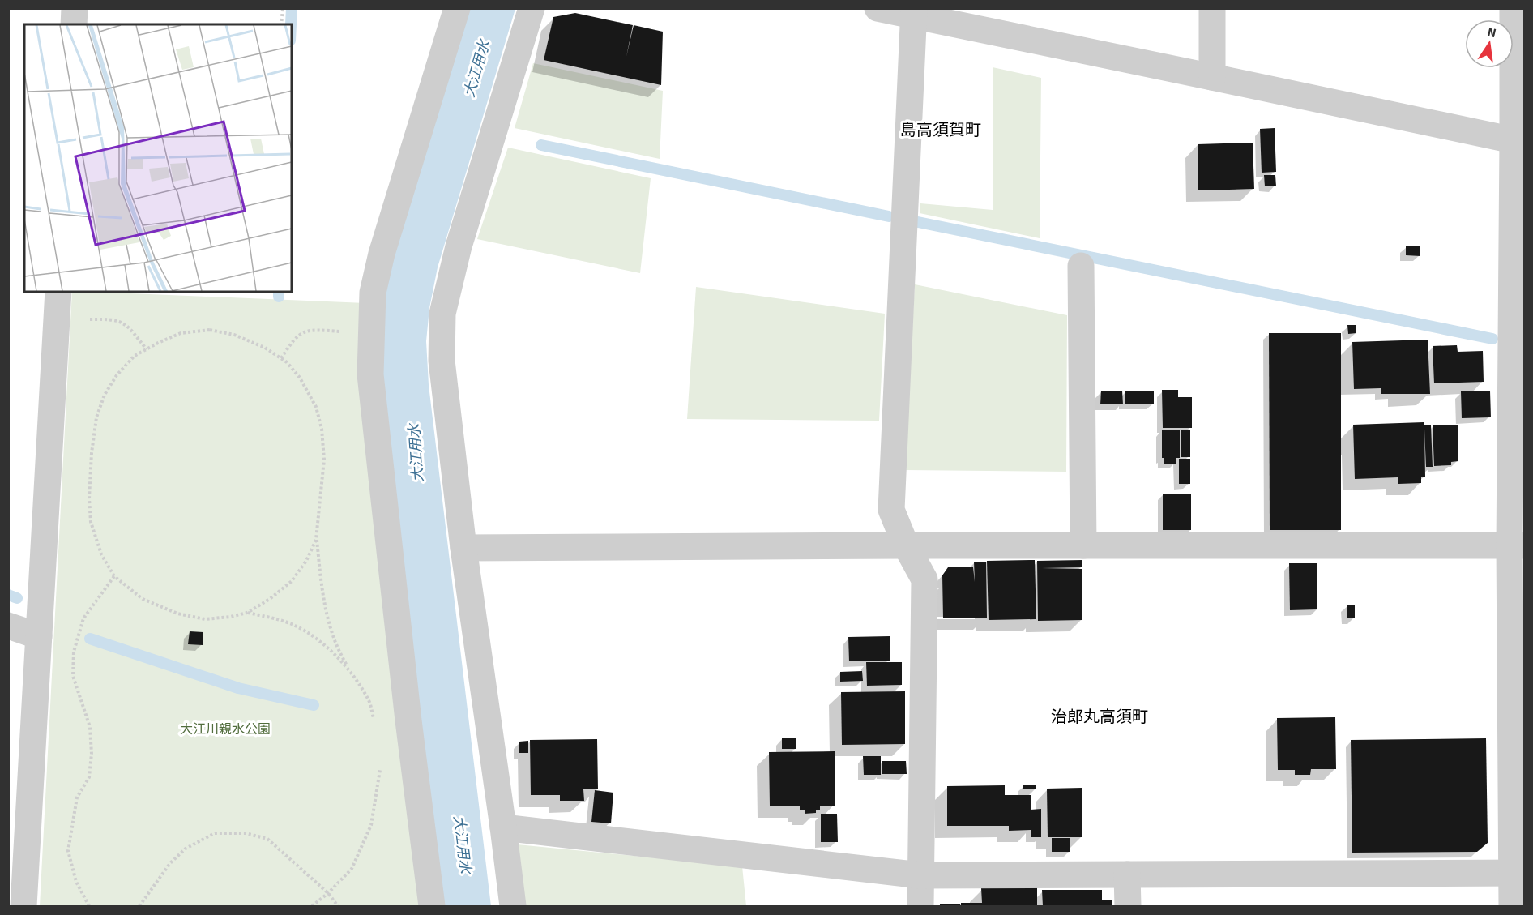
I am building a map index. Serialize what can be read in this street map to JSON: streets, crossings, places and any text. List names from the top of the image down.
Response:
{
  "districts": ["島高須賀町", "治郎丸高須町"],
  "water": ["大江用水"],
  "parks": ["大江川親水公園"],
  "north": "top"
}
